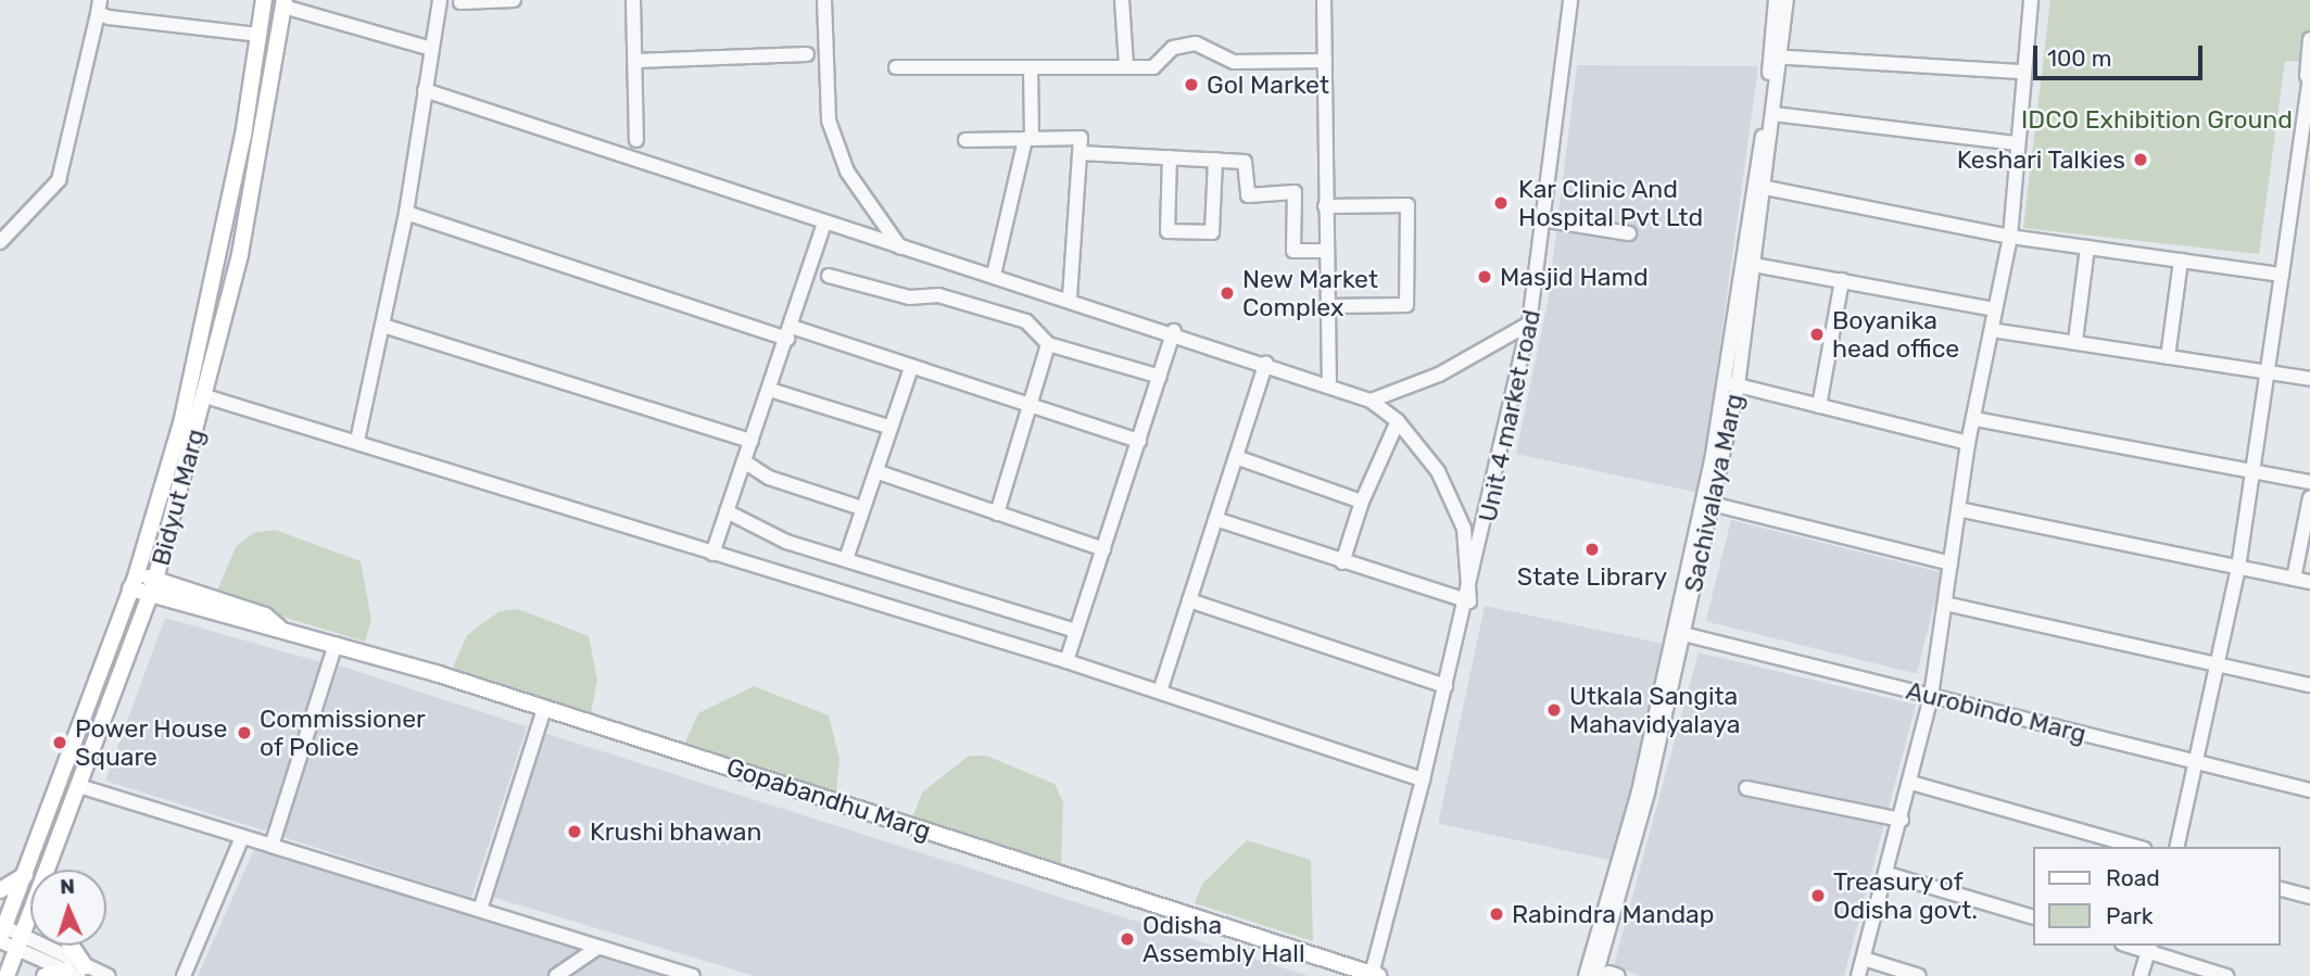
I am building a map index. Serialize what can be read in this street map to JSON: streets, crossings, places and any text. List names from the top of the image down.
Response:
{
  "streets": {
    "main road": ["Bidyut Marg", "Gopabandhu Marg"],
    "street": ["Unit 4 market road", "Sachivalaya Marg", "Aurobindo Marg"]
  },
  "crossings": [
    ["Unit 4 market road", "Gopabandhu Marg"],
    ["Sachivalaya Marg", "Aurobindo Marg"],
    ["Bidyut Marg", "Gopabandhu Marg"]
  ],
  "parks": ["IDCO Exhibition Ground"],
  "places": [
    "Gol Market",
    "Keshari Talkies",
    "Kar Clinic And Hospital Pvt Ltd",
    "Masjid Hamd",
    "New Market Complex",
    "Boyanika head office",
    "State Library",
    "Utkala Sangita Mahavidyalaya",
    "Commissioner of Police",
    "Power House Square",
    "Krushi bhawan",
    "Treasury of Odisha govt.",
    "Rabindra Mandap",
    "Odisha Assembly Hall"
  ],
  "legend": ["Road", "Park"],
  "scale_bar": "100 m",
  "north": "top"
}
